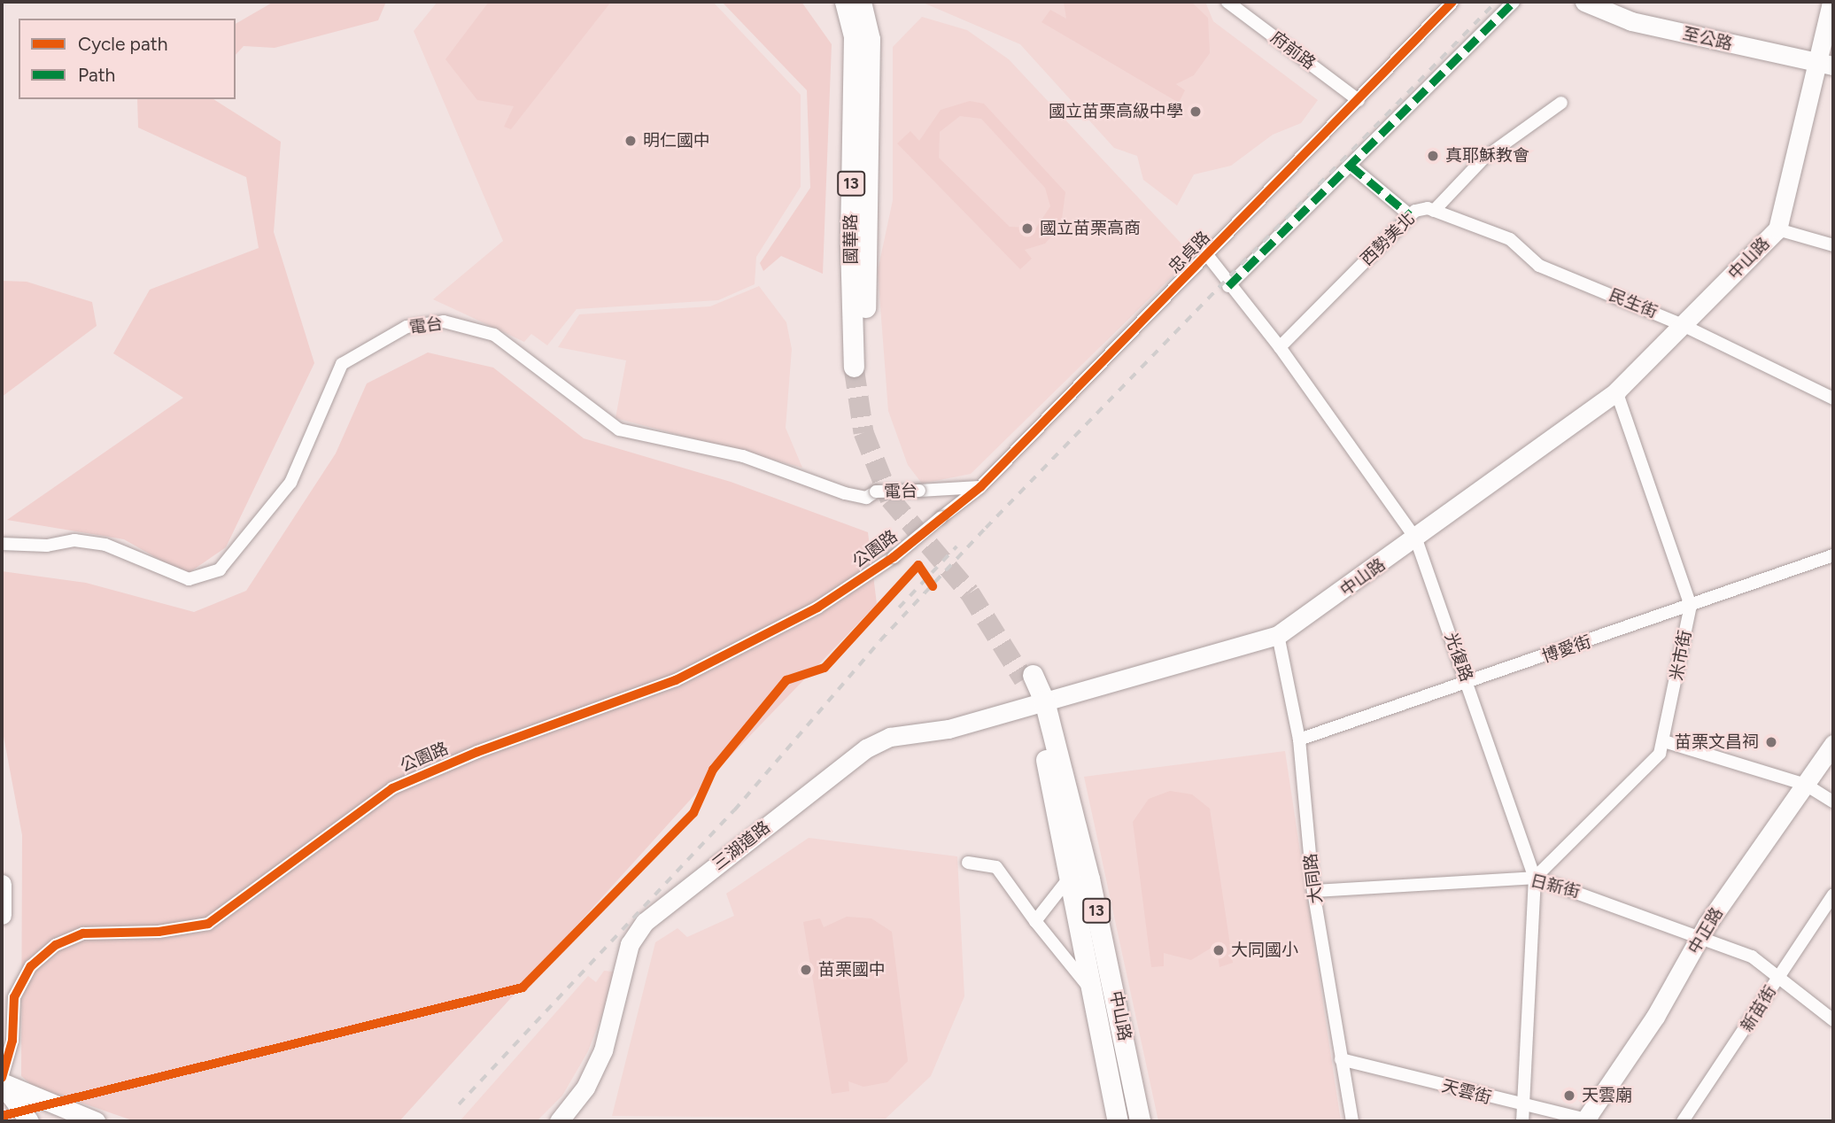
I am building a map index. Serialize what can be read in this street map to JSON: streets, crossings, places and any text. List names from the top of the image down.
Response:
{
  "streets": {
    "main road": ["13", "國華路", "中山路"],
    "street": [
      "至公路",
      "府前路",
      "西勢美北",
      "忠貞路",
      "民生街",
      "電台",
      "公園路",
      "博愛街",
      "米市街",
      "光復路",
      "三湖道路",
      "大同路",
      "日新街",
      "中正路",
      "新苗街",
      "天雲街"
    ]
  },
  "crossings": [
    ["至公路", "中山路"],
    ["府前路", "忠貞路"],
    ["13", "中山路"],
    ["13", "三湖道路"],
    ["西勢美北", "民生街"],
    ["西勢美北", "光復路"],
    ["忠貞路", "電台"],
    ["忠貞路", "公園路"],
    ["忠貞路", "光復路"],
    ["中山路", "民生街"],
    ["中山路", "米市街"],
    ["中山路", "光復路"],
    ["中山路", "三湖道路"],
    ["中山路", "大同路"],
    ["博愛街", "米市街"],
    ["博愛街", "光復路"],
    ["博愛街", "大同路"],
    ["米市街", "光復路"],
    ["米市街", "日新街"],
    ["光復路", "日新街"],
    ["光復路", "天雲街"],
    ["大同路", "日新街"],
    ["大同路", "天雲街"],
    ["日新街", "中正路"],
    ["日新街", "新苗街"],
    ["中正路", "天雲街"]
  ],
  "places": [
    "國立苗栗高級中學",
    "明仁國中",
    "真耶穌教會",
    "國立苗栗高商",
    "苗栗文昌祠",
    "大同國小",
    "苗栗國中",
    "天雲廟"
  ],
  "legend": ["Cycle path", "Path"]
}
